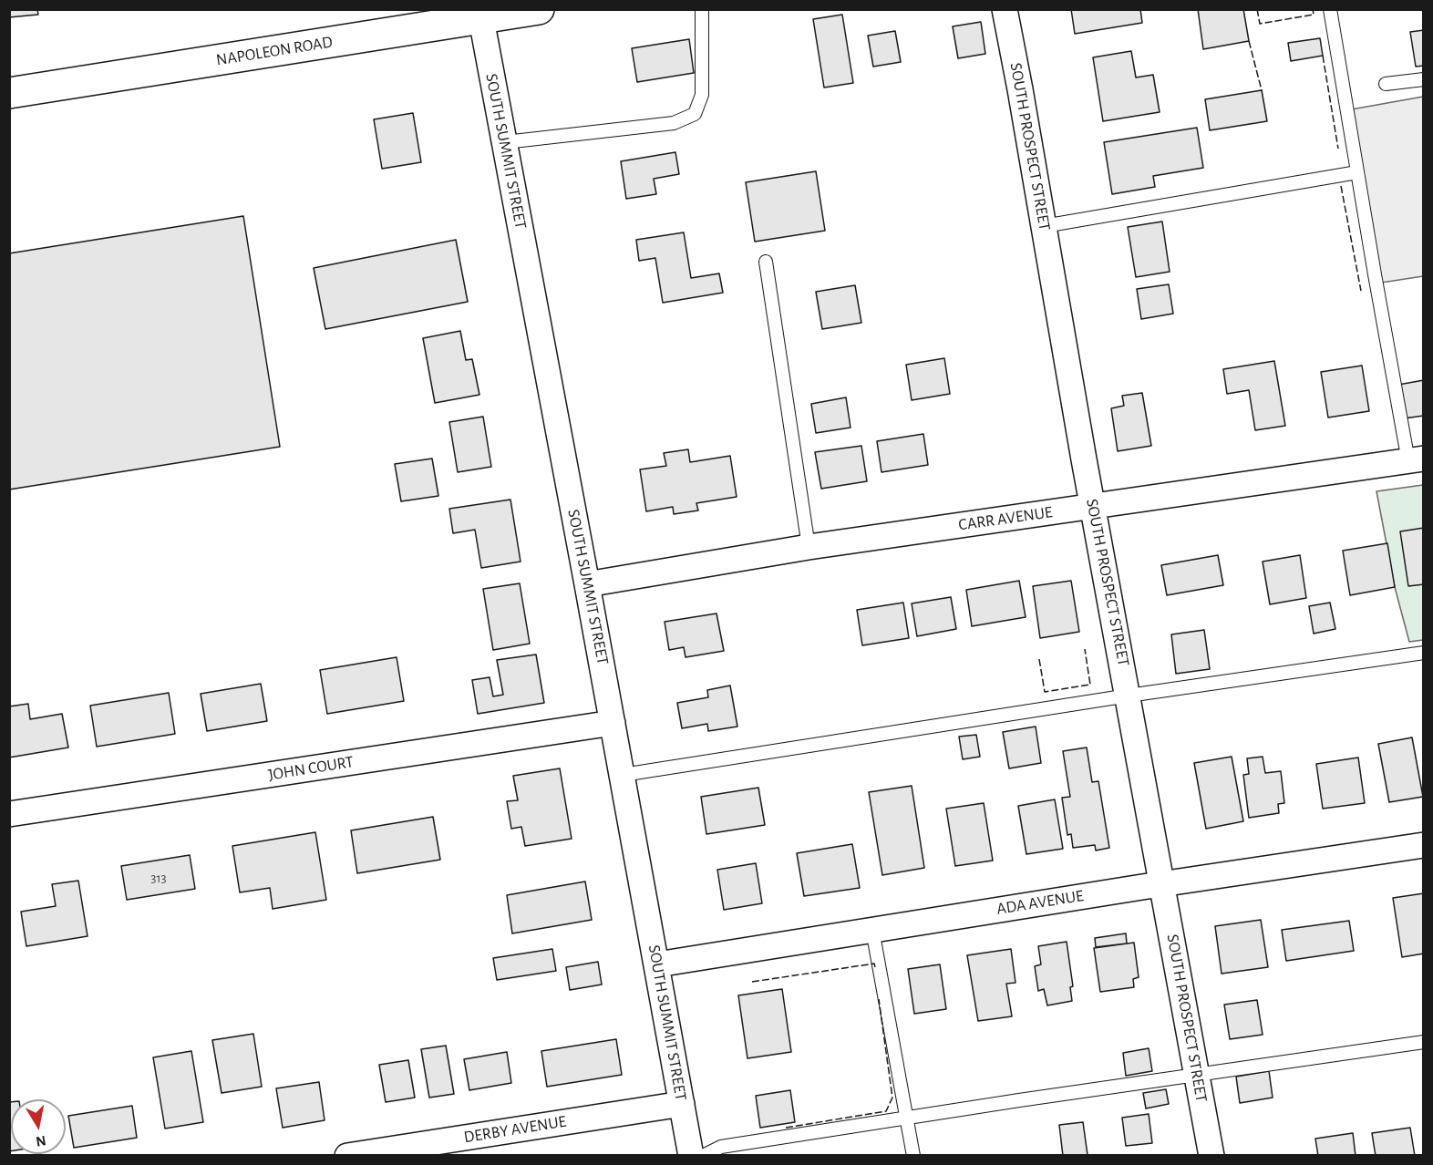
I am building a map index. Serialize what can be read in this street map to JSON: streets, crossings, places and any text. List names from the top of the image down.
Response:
{
  "streets": {
    "main road": ["NAPOLEON ROAD"],
    "street": [
      "SOUTH PROSPECT STREET",
      "SOUTH SUMMIT STREET",
      "CARR AVENUE",
      "JOHN COURT",
      "ADA AVENUE",
      "DERBY AVENUE"
    ]
  },
  "crossings": [
    ["NAPOLEON ROAD", "SOUTH SUMMIT STREET"],
    ["SOUTH PROSPECT STREET", "CARR AVENUE"],
    ["SOUTH PROSPECT STREET", "ADA AVENUE"],
    ["SOUTH SUMMIT STREET", "CARR AVENUE"],
    ["SOUTH SUMMIT STREET", "JOHN COURT"],
    ["SOUTH SUMMIT STREET", "ADA AVENUE"],
    ["SOUTH SUMMIT STREET", "DERBY AVENUE"]
  ],
  "house_numbers": ["313"],
  "north": "bottom"
}
